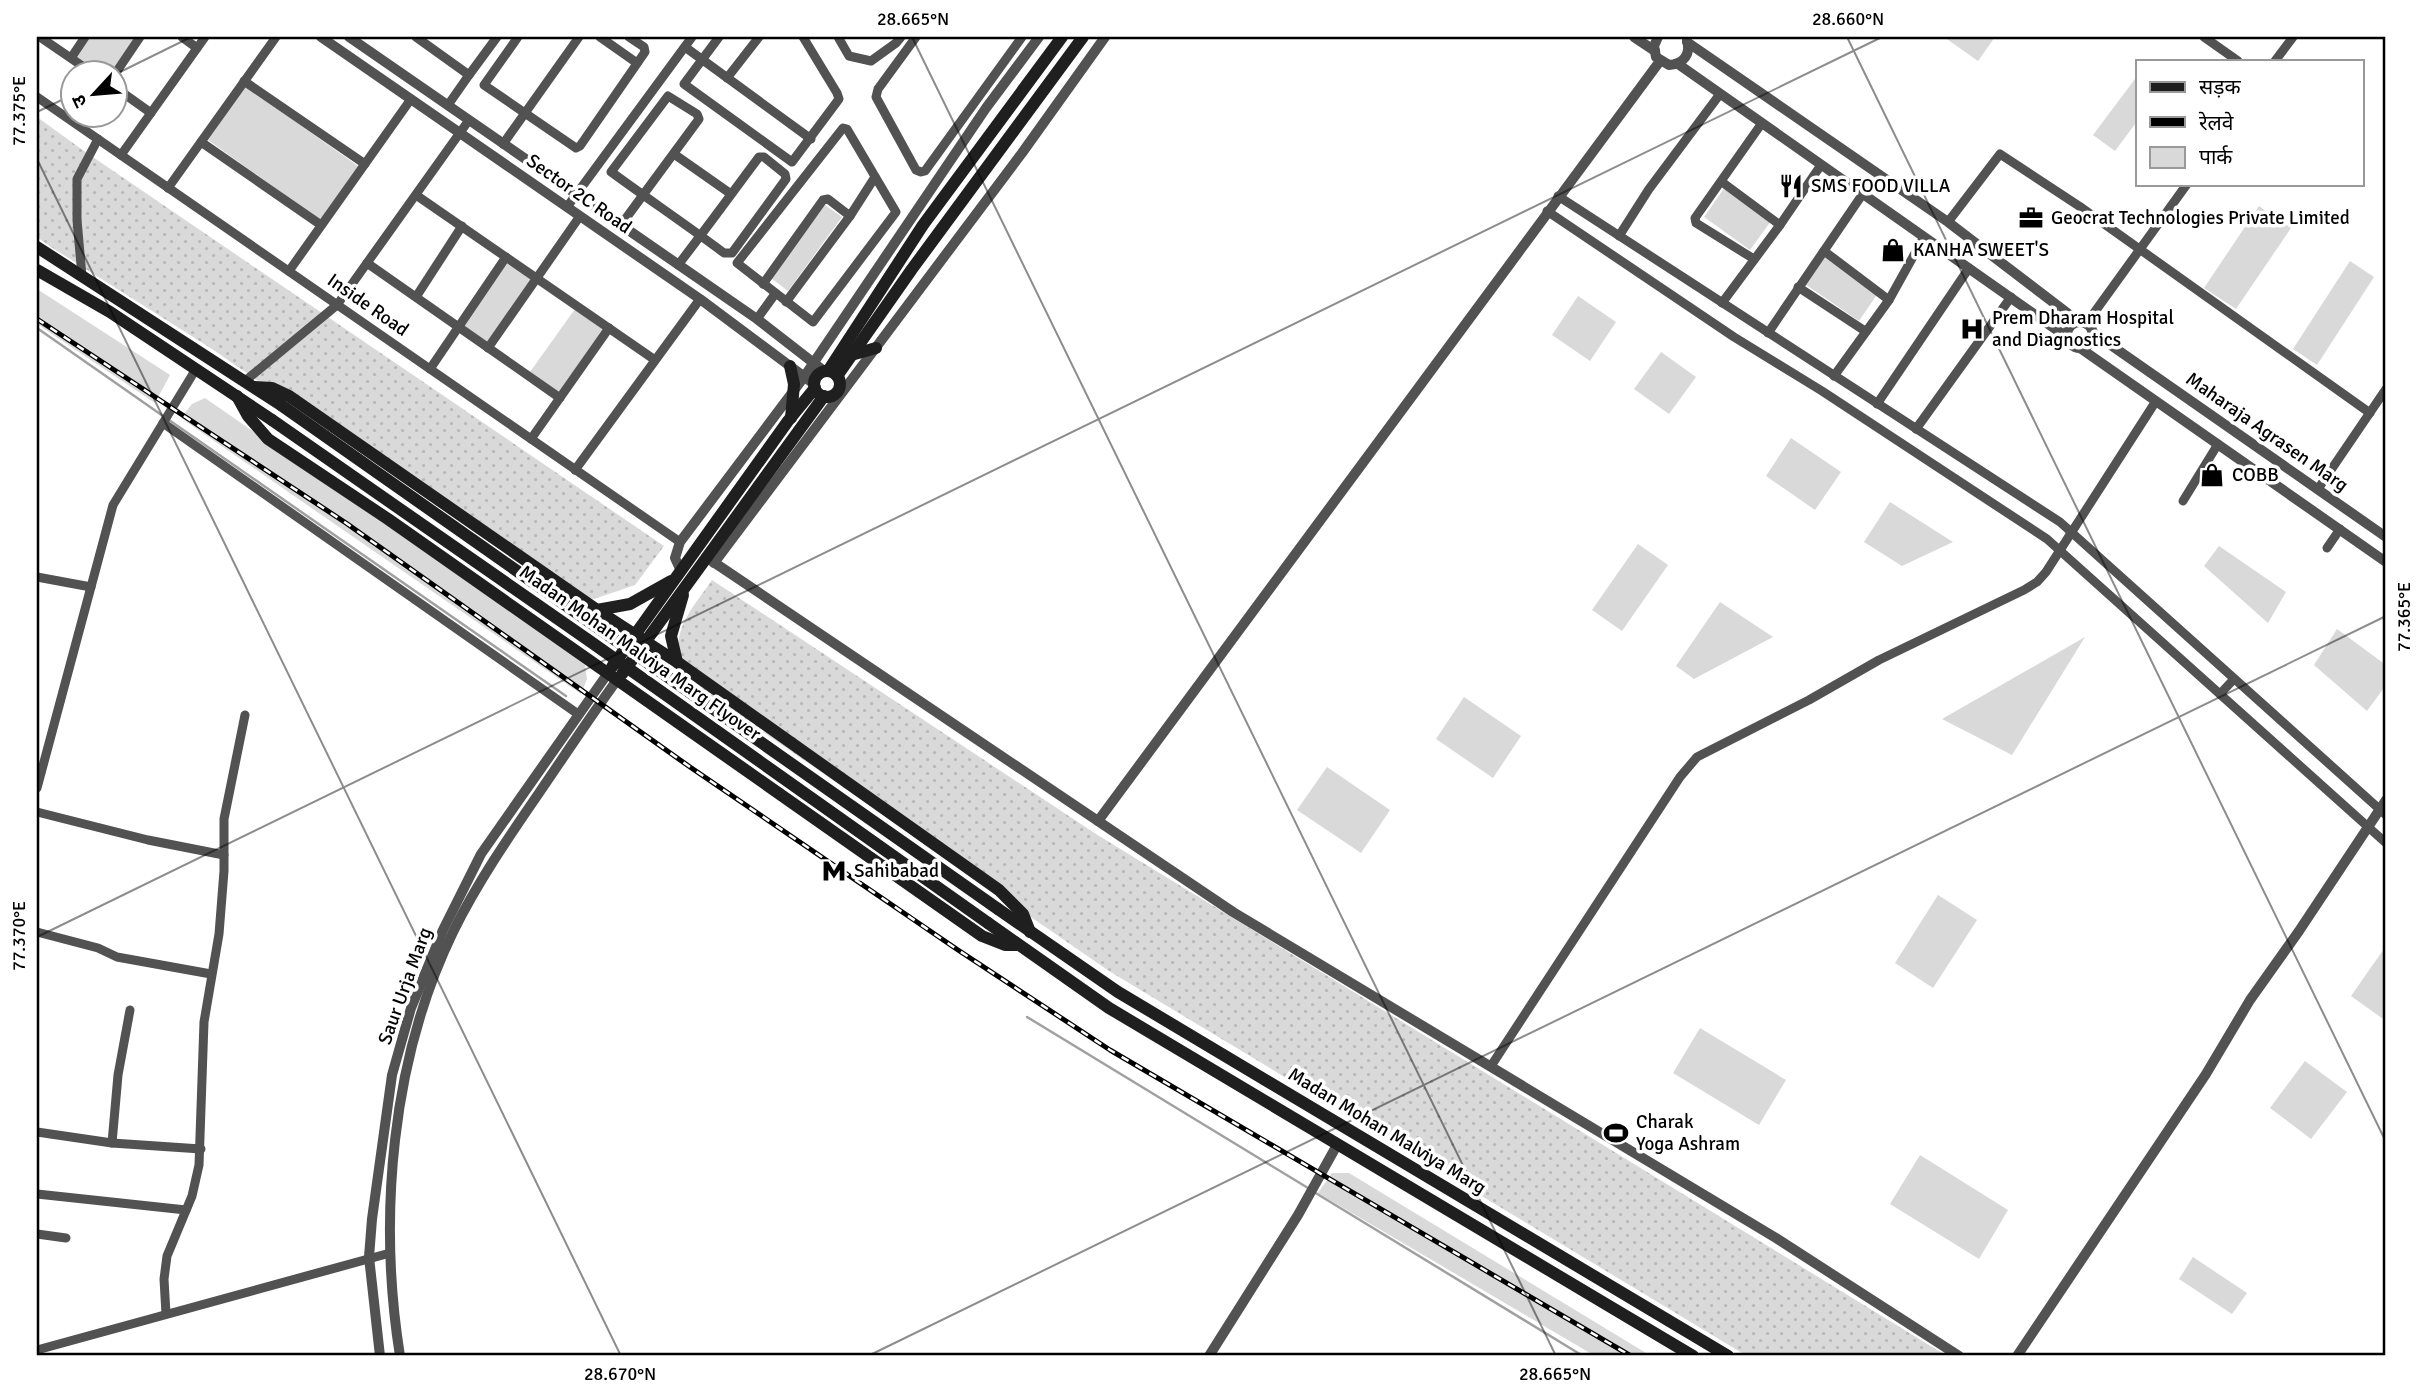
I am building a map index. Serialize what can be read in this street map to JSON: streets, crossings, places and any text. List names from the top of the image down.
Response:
{
  "streets": {
    "main road": ["Madan Mohan Malviya Marg Flyover", "Madan Mohan Malviya Marg"],
    "street": [
      "Sector 2C Road",
      "Inside Road",
      "Maharaja Agrasen Marg",
      "Saur Urja Marg"
    ]
  },
  "crossings": [
    ["Madan Mohan Malviya Marg Flyover", "Madan Mohan Malviya Marg"]
  ],
  "places": {
    "restaurant": ["SMS FOOD VILLA"],
    "office": ["Geocrat Technologies Private Limited"],
    "shop": ["KANHA SWEET'S", "COBB"],
    "hospital": ["Prem Dharam Hospital and Diagnostics"],
    "metro station": ["Sahibabad"],
    "sports": ["Charak Yoga Ashram"]
  },
  "legend": ["सड़क", "रेलवे", "पार्क"],
  "north": "bottom left",
  "coordinates": [
    "28.665°N",
    "28.660°N",
    "77.375°E",
    "77.365°E",
    "77.370°E",
    "28.670°N"
  ]
}
